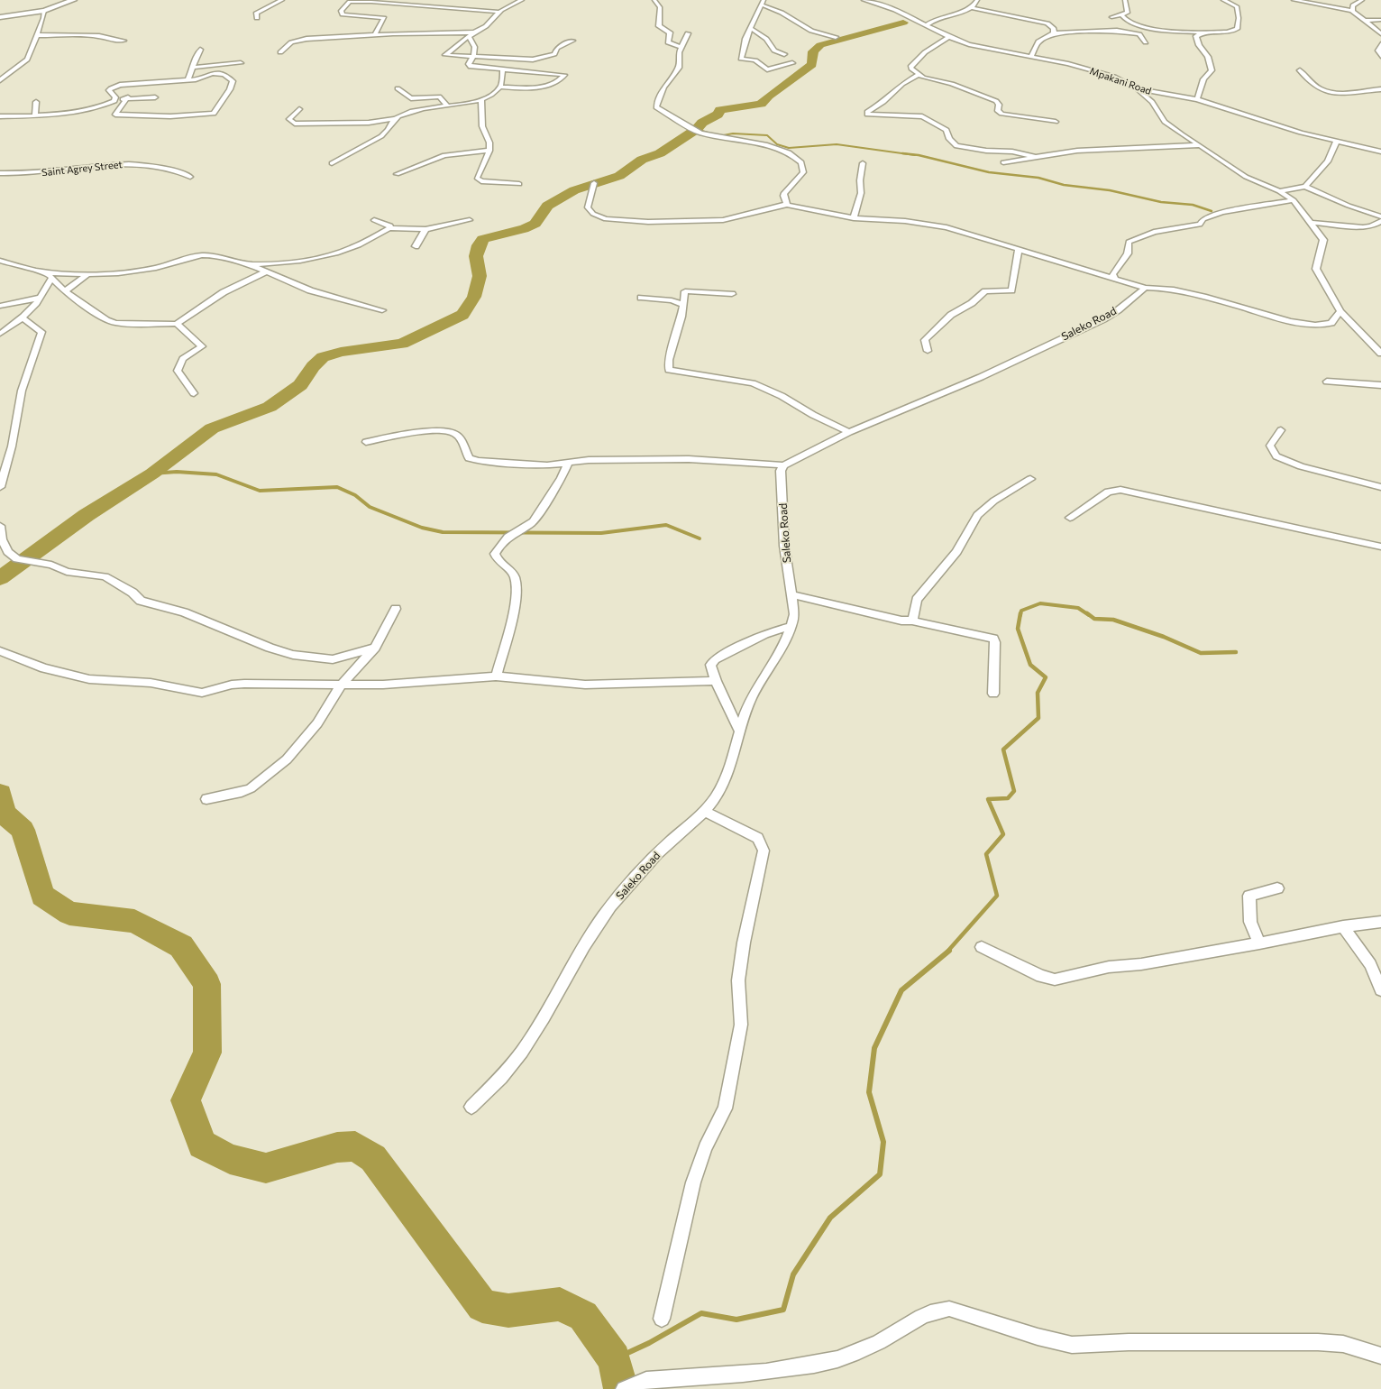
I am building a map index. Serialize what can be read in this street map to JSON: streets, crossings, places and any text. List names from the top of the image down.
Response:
{
  "streets": {
    "street": ["Mpakani Road", "Saint Agrey Street", "Saleko Road"]
  }
}
